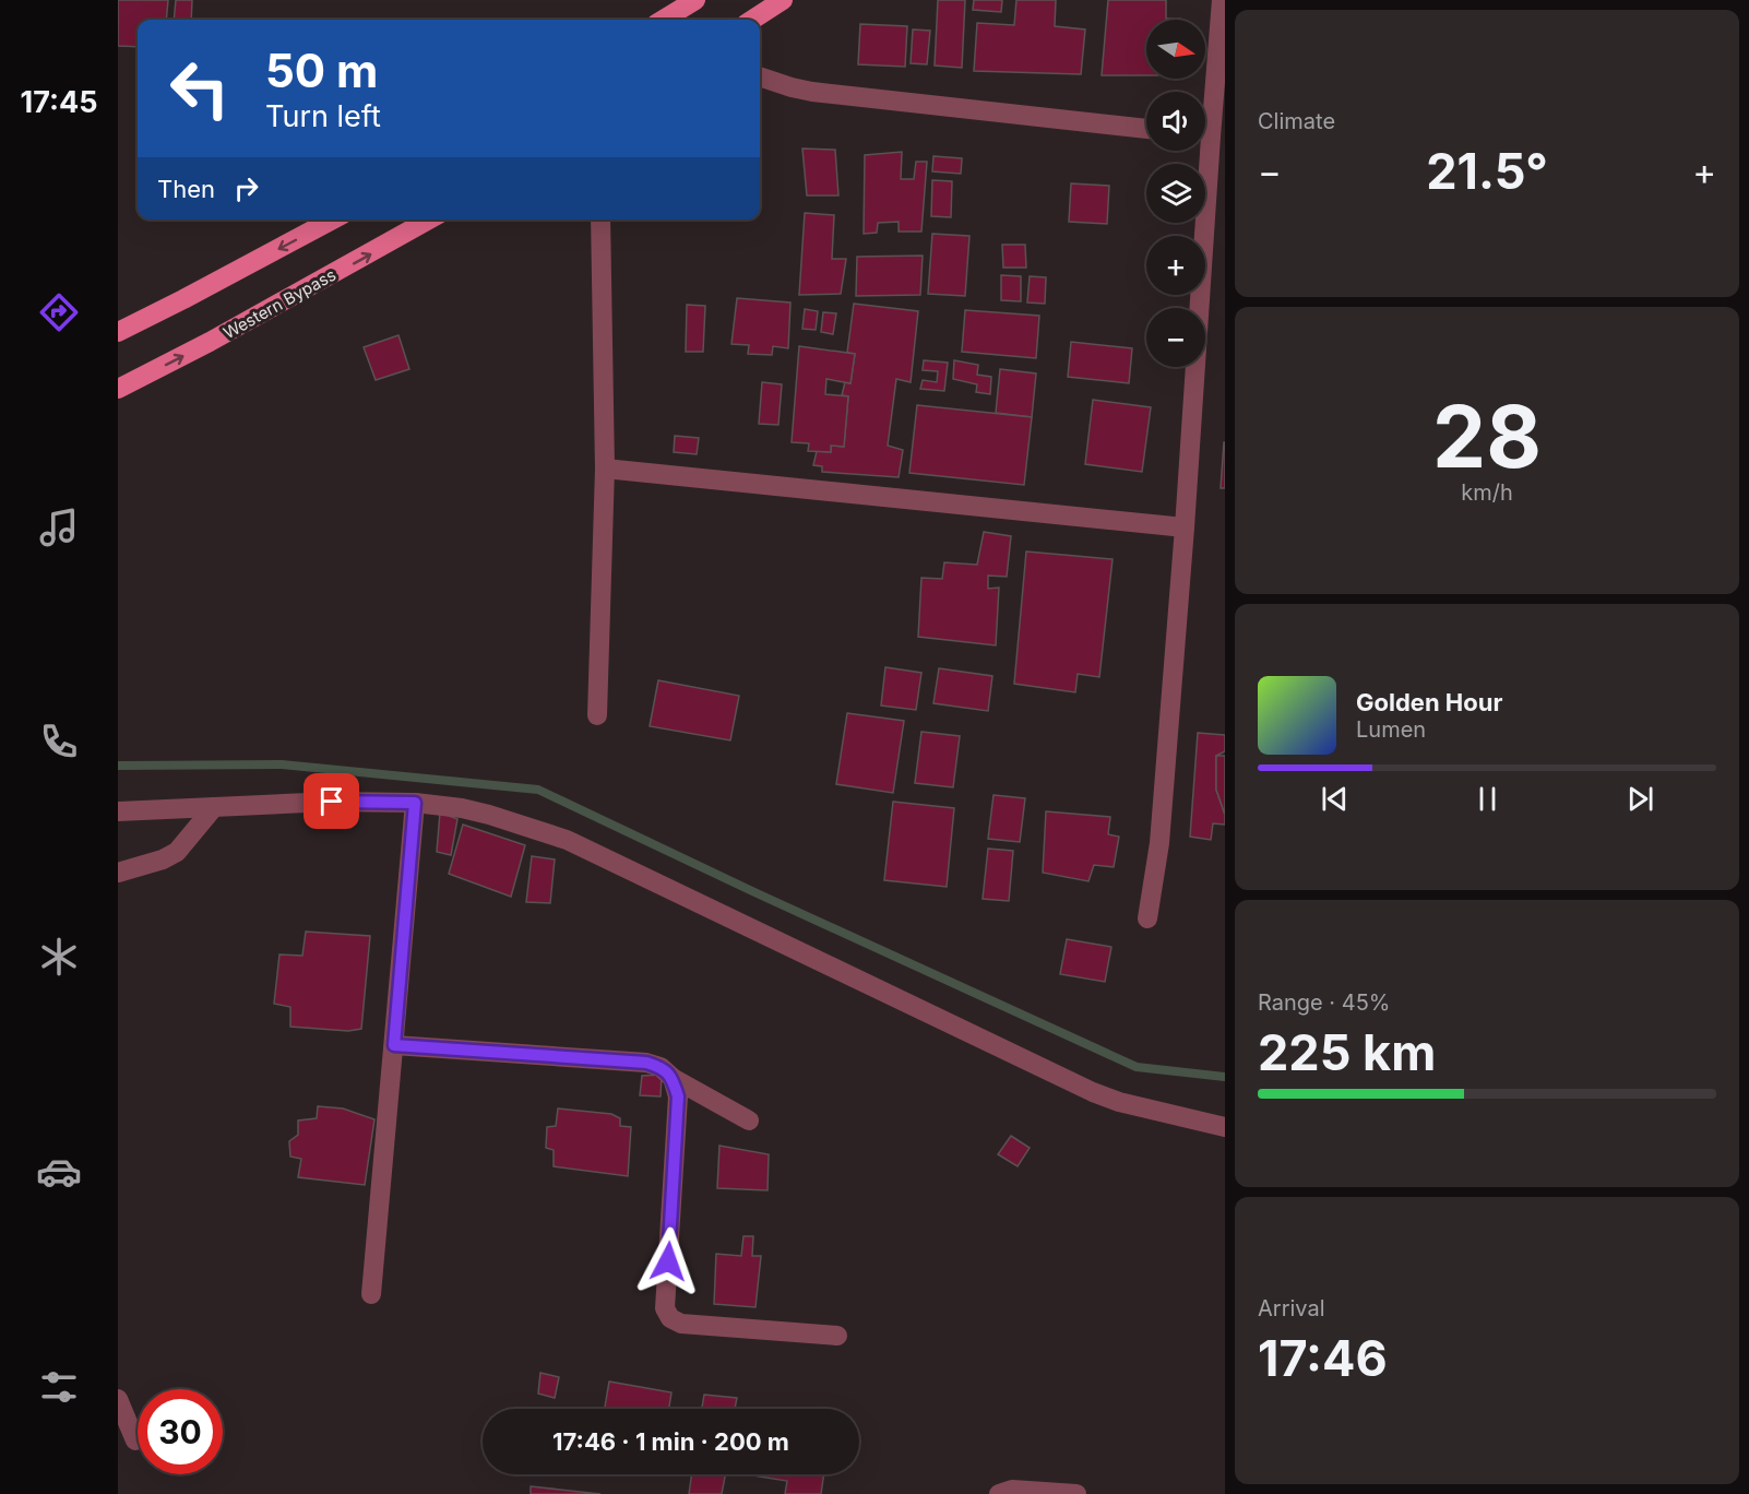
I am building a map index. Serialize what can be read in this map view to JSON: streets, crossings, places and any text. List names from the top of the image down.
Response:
{
  "streets": {
    "main road": ["Western Bypass"]
  },
  "north": "right",
  "page": {
    "tabs": "17:45",
    "tile": [
      "Climate",
      ["28", "km/h"],
      ["Range · 45%", "225 km"],
      ["Arrival", "17:46"]
    ],
    "map_buttons": ["+", "−"],
    "turn": ["50 m", "Turn left"],
    "heat": ["−", "21.5°", "+"],
    "then": "Then",
    "song": ["Golden Hour", "Lumen"],
    "limit": "30",
    "trip": "17:46 · 1 min · 200 m"
  }
}
